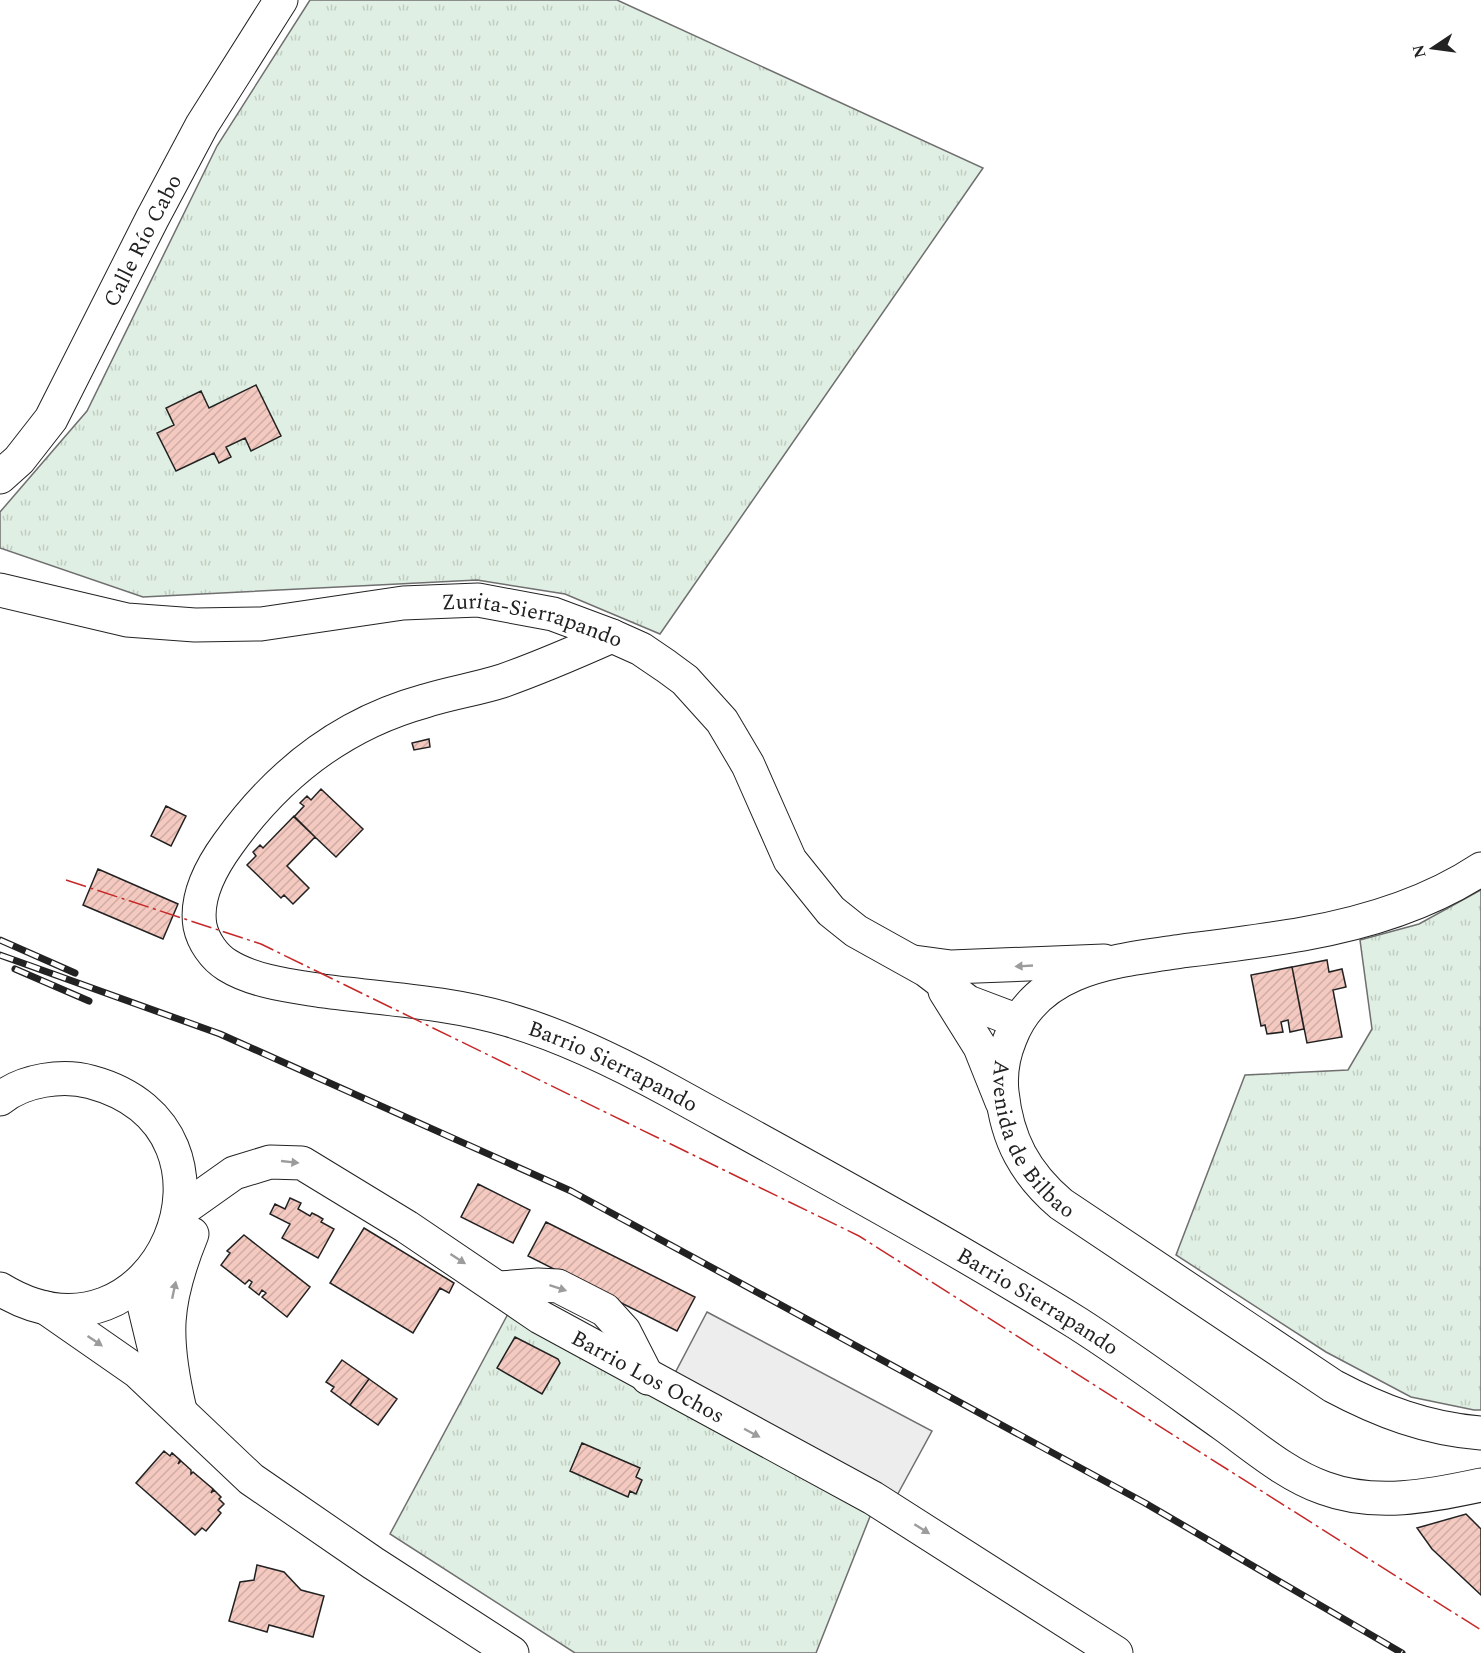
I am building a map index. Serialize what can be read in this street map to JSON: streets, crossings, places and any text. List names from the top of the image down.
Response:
{
  "streets": {
    "main road": [
      "Calle Río Cabo",
      "Zurita-Sierrapando",
      "Barrio Sierrapando",
      "Avenida de Bilbao",
      "Barrio Los Ochos"
    ]
  },
  "crossings": [
    ["Zurita-Sierrapando", "Barrio Sierrapando"],
    ["Zurita-Sierrapando", "Avenida de Bilbao"]
  ],
  "one_way": ["Barrio Los Ochos"],
  "north": "left"
}
